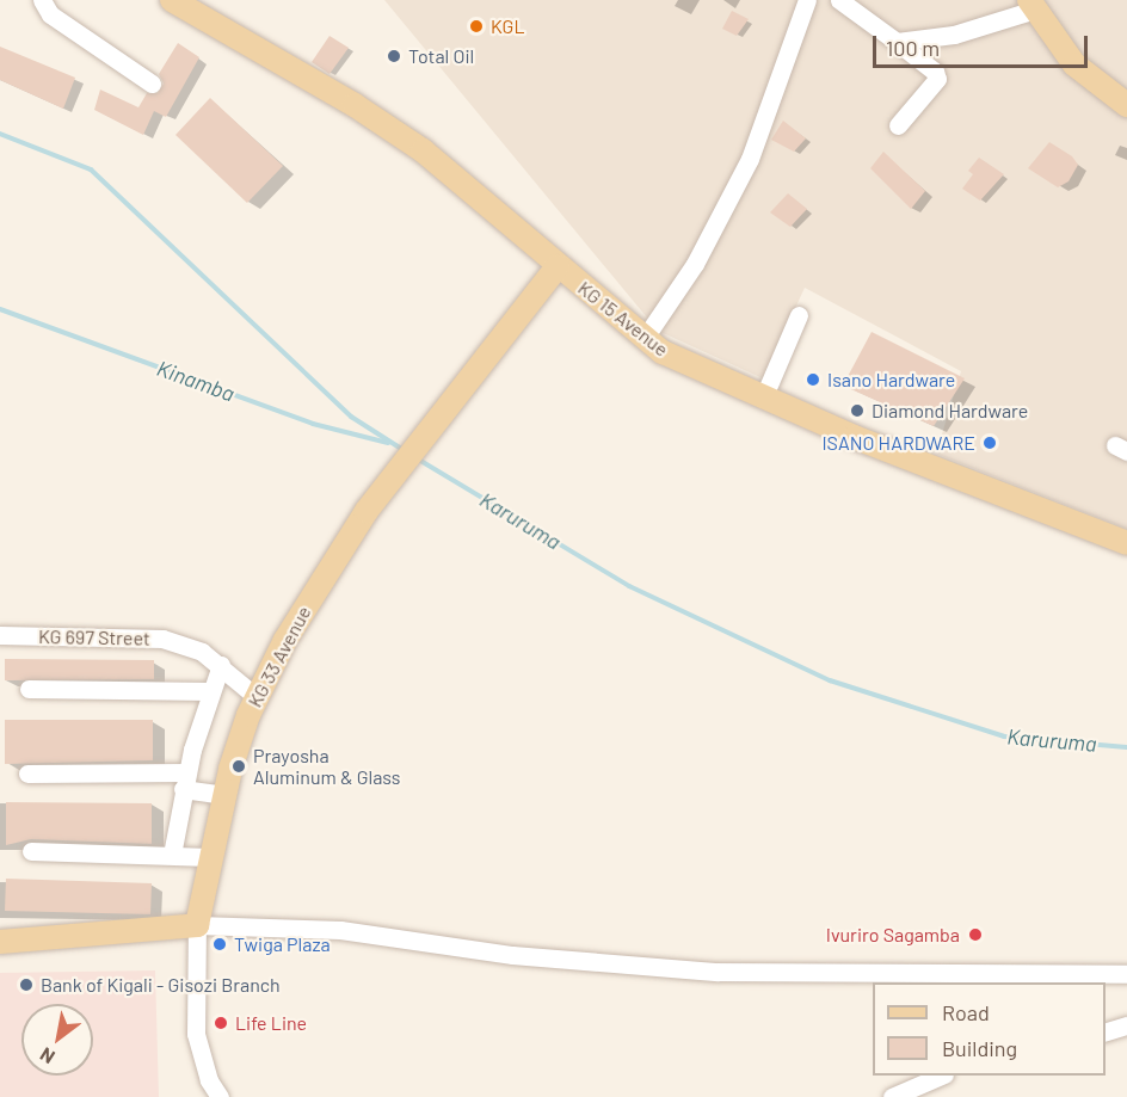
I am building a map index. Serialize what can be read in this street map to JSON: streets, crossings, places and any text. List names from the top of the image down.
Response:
{
  "streets": {
    "main road": ["KG 15 Avenue", "KG 33 Avenue"],
    "street": ["KG 697 Street"]
  },
  "crossings": [
    ["KG 15 Avenue", "KG 33 Avenue"],
    ["KG 697 Street", "KG 33 Avenue"]
  ],
  "water": ["Kinamba", "Karuruma"],
  "places": [
    "KGL",
    "Total Oil",
    "Isano Hardware",
    "Diamond Hardware",
    "ISANO HARDWARE",
    "Prayosha Aluminum & Glass",
    "Ivuriro Sagamba",
    "Twiga Plaza",
    "Bank of Kigali - Gisozi Branch",
    "Life Line"
  ],
  "legend": ["Road", "Building"],
  "scale_bar": "100 m",
  "north": "bottom left"
}
